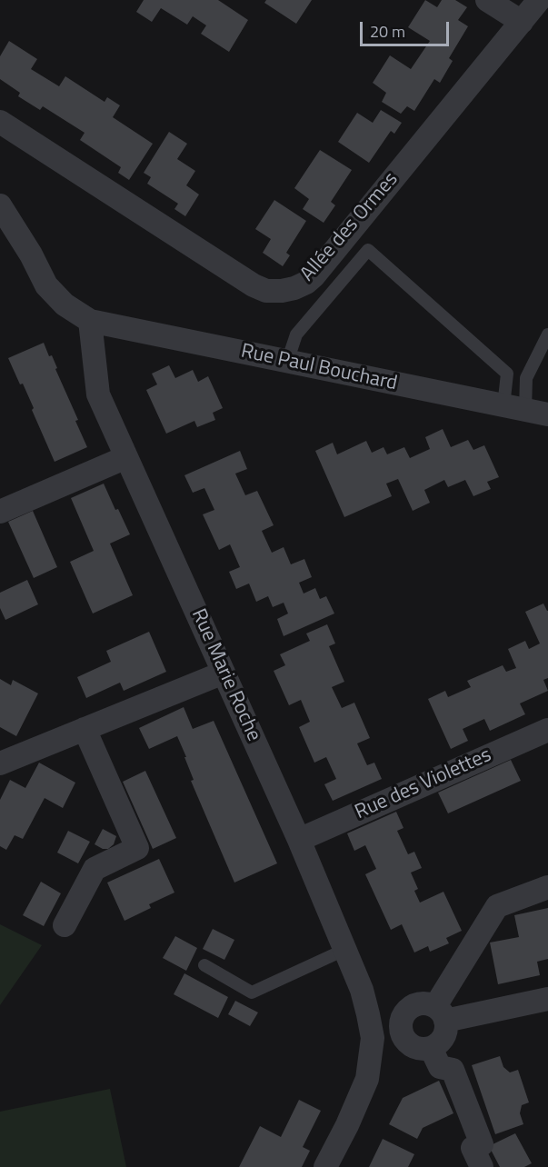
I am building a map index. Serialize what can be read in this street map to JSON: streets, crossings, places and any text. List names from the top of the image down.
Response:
{
  "streets": {
    "street": [
      "Allée des Ormes",
      "Rue Paul Bouchard",
      "Rue Marie Roche",
      "Rue des Violettes"
    ]
  },
  "crossings": [
    ["Rue Paul Bouchard", "Rue Marie Roche"],
    ["Rue Marie Roche", "Rue des Violettes"]
  ],
  "scale_bar": "20 m"
}
